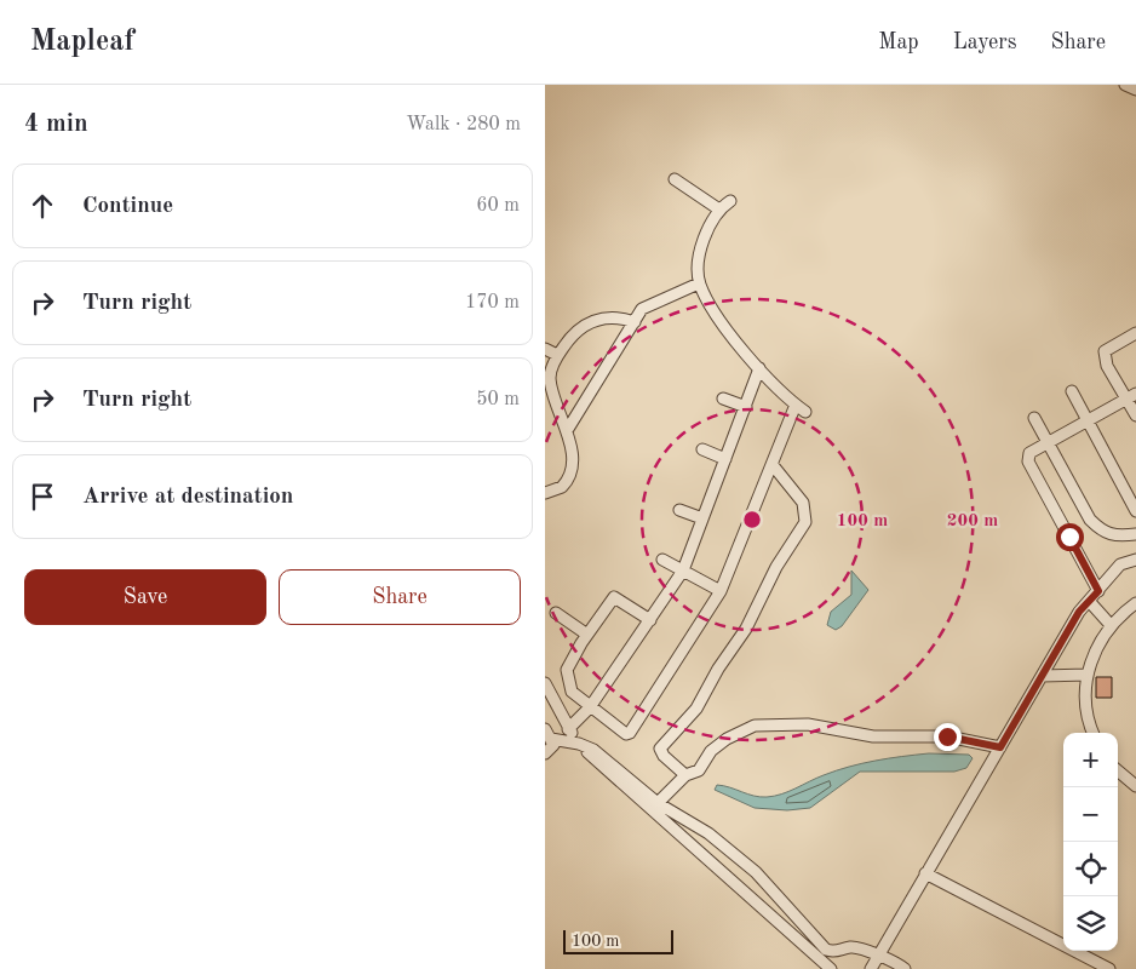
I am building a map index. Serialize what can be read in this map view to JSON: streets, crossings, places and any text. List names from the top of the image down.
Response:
{
  "scale_bar": "100 m",
  "page": {
    "header": "Mapleaf",
    "nav": ["Map", "Layers", "Share"],
    "heading": ["4 min", "Walk · 280 m"],
    "list": [
      ["Continue", "60 m"],
      ["Turn right", "170 m"],
      ["Turn right", "50 m"],
      "Arrive at destination"
    ],
    "buttons": ["Save", "Share"],
    "map_buttons": ["+", "−"],
    "scale": "100 m"
  },
  "rings": ["100 m", "200 m"]
}
